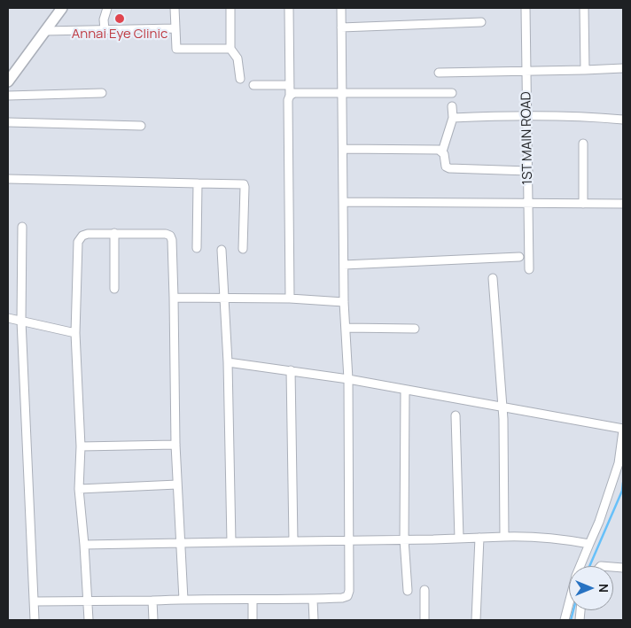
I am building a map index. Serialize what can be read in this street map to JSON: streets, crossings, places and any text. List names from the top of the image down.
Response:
{
  "streets": {
    "street": ["1ST MAIN ROAD"]
  },
  "places": ["Annai Eye Clinic"],
  "north": "right"
}
